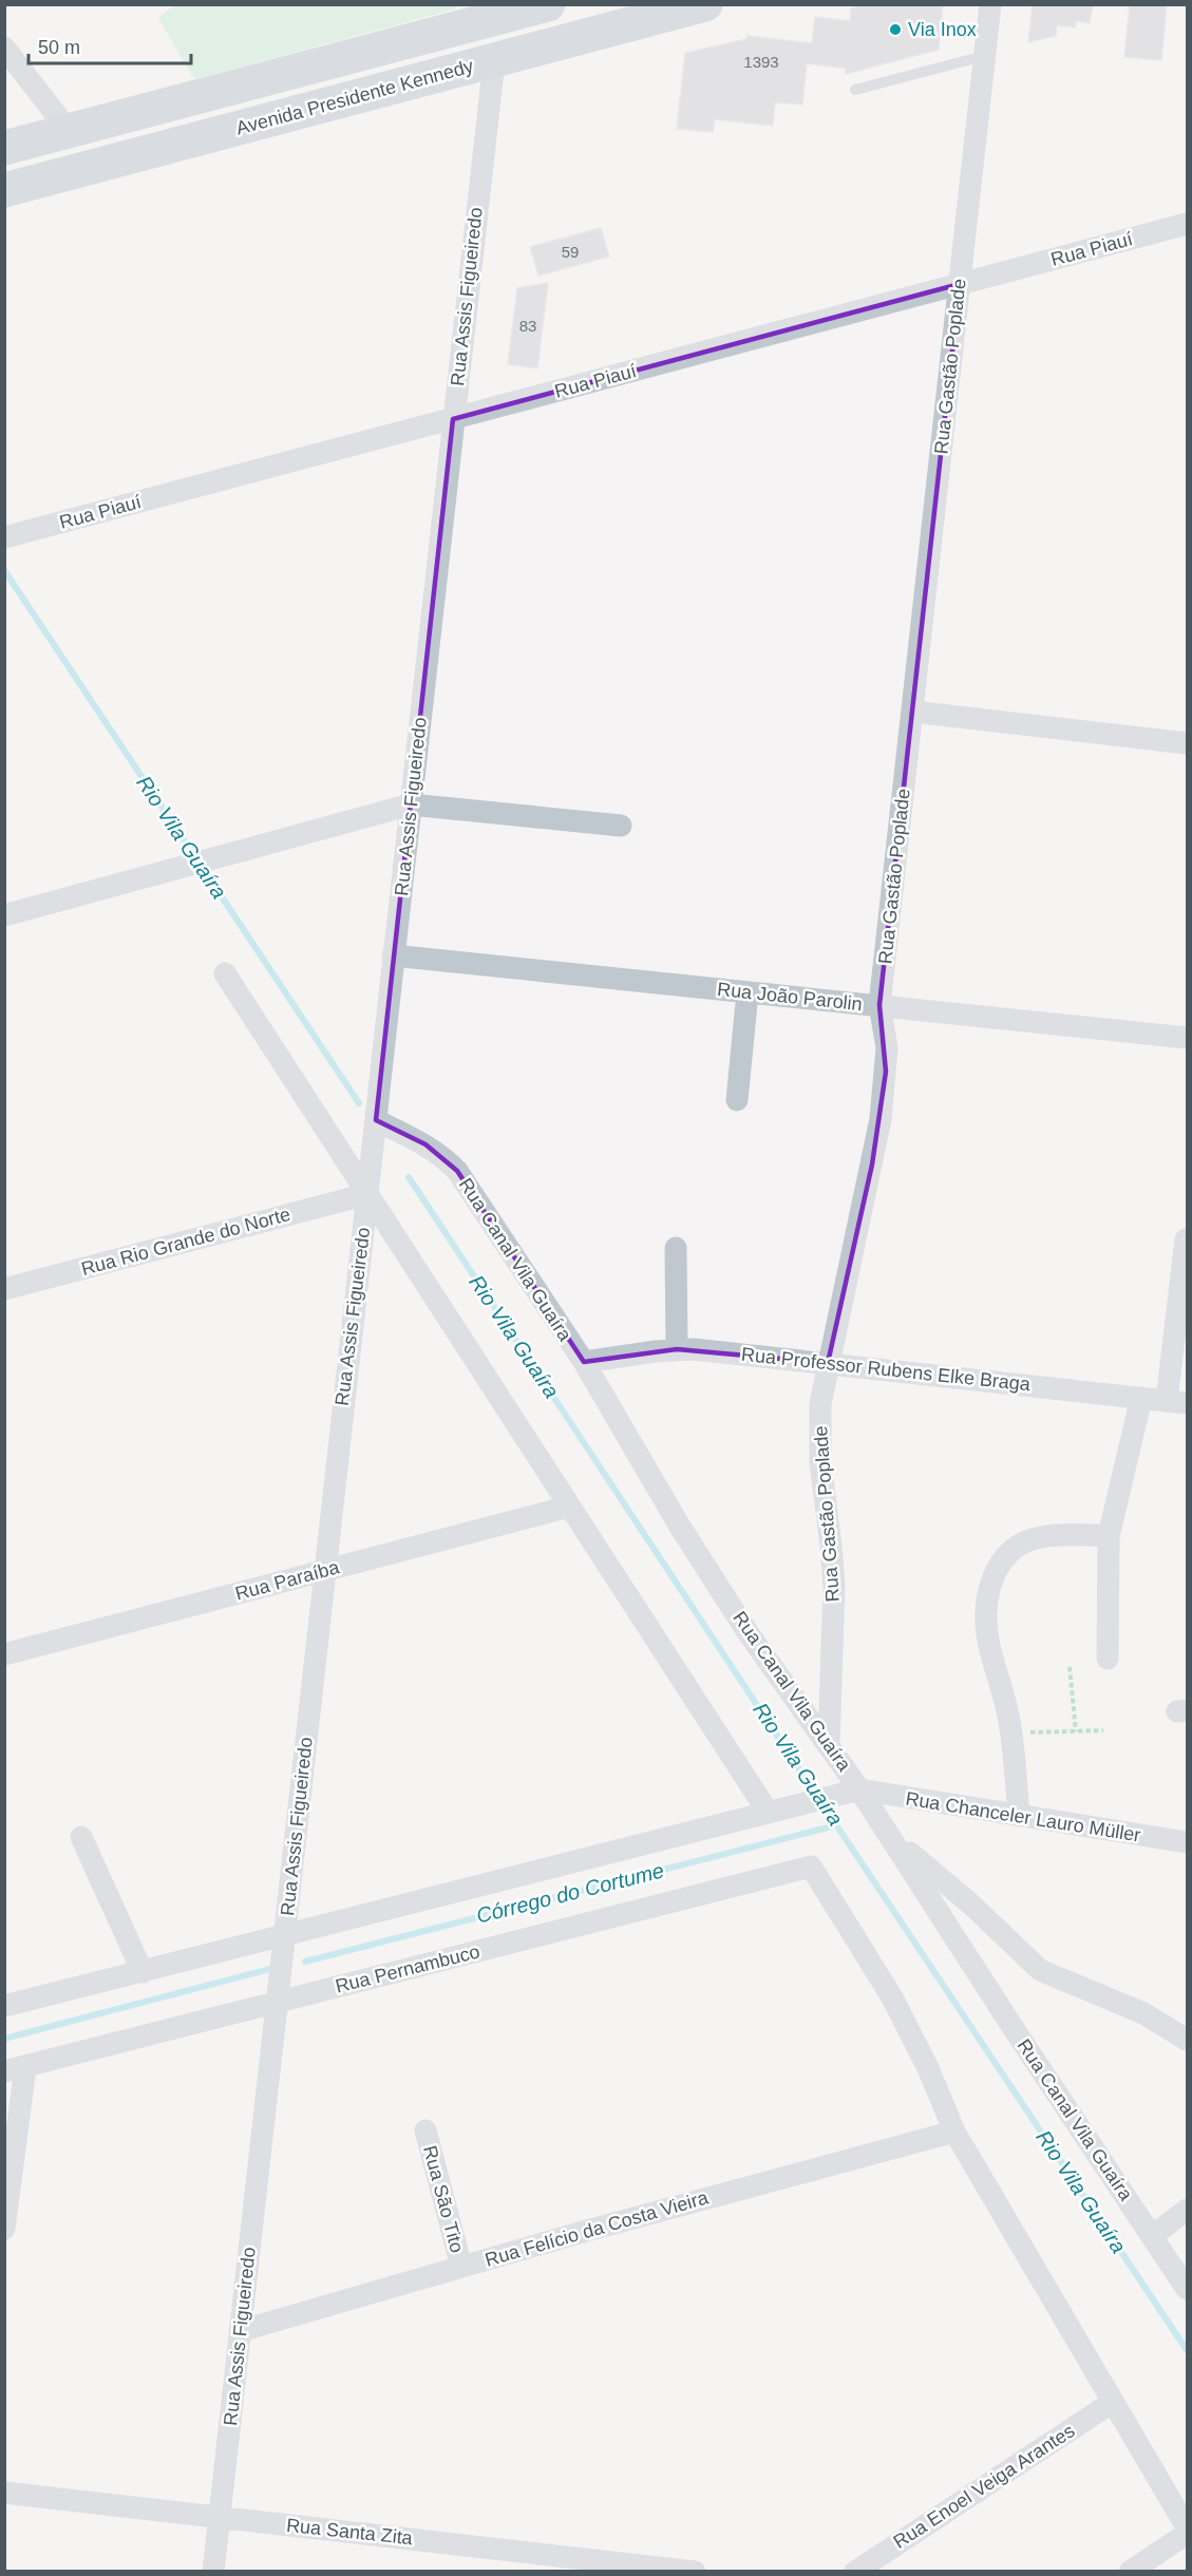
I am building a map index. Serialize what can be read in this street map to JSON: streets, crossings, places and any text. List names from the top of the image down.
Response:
{
  "streets": {
    "main road": ["Avenida Presidente Kennedy"],
    "street": [
      "Rua Piauí",
      "Rua Assis Figueiredo",
      "Rua Gastão Poplade",
      "Rua João Parolin",
      "Rua Rio Grande do Norte",
      "Rua Canal Vila Guaíra",
      "Rua Professor Rubens Elke Braga",
      "Rua Paraíba",
      "Rua Chanceler Lauro Müller",
      "Rua Pernambuco",
      "Rua São Tito",
      "Rua Felício da Costa Vieira",
      "Rua Enoel Veiga Arantes",
      "Rua Santa Zita"
    ]
  },
  "crossings": [
    ["Avenida Presidente Kennedy", "Rua Assis Figueiredo"],
    ["Rua Piauí", "Rua Assis Figueiredo"],
    ["Rua Piauí", "Rua Gastão Poplade"],
    ["Rua Assis Figueiredo", "Rua João Parolin"],
    ["Rua Assis Figueiredo", "Rua Rio Grande do Norte"],
    ["Rua Assis Figueiredo", "Rua Canal Vila Guaíra"],
    ["Rua Assis Figueiredo", "Rua Paraíba"],
    ["Rua Assis Figueiredo", "Rua Pernambuco"],
    ["Rua Assis Figueiredo", "Rua Felício da Costa Vieira"],
    ["Rua Assis Figueiredo", "Rua Santa Zita"],
    ["Rua Gastão Poplade", "Rua João Parolin"],
    ["Rua Gastão Poplade", "Rua Canal Vila Guaíra"],
    ["Rua Gastão Poplade", "Rua Professor Rubens Elke Braga"],
    ["Rua Canal Vila Guaíra", "Rua Professor Rubens Elke Braga"],
    ["Rua Canal Vila Guaíra", "Rua Chanceler Lauro Müller"],
    ["Rua Pernambuco", "Rua Felício da Costa Vieira"],
    ["Rua São Tito", "Rua Felício da Costa Vieira"]
  ],
  "water": ["Rio Vila Guaíra", "Córrego do Cortume"],
  "places": ["Via Inox"],
  "house_numbers": ["1393", "59", "83"],
  "scale_bar": "50 m"
}
